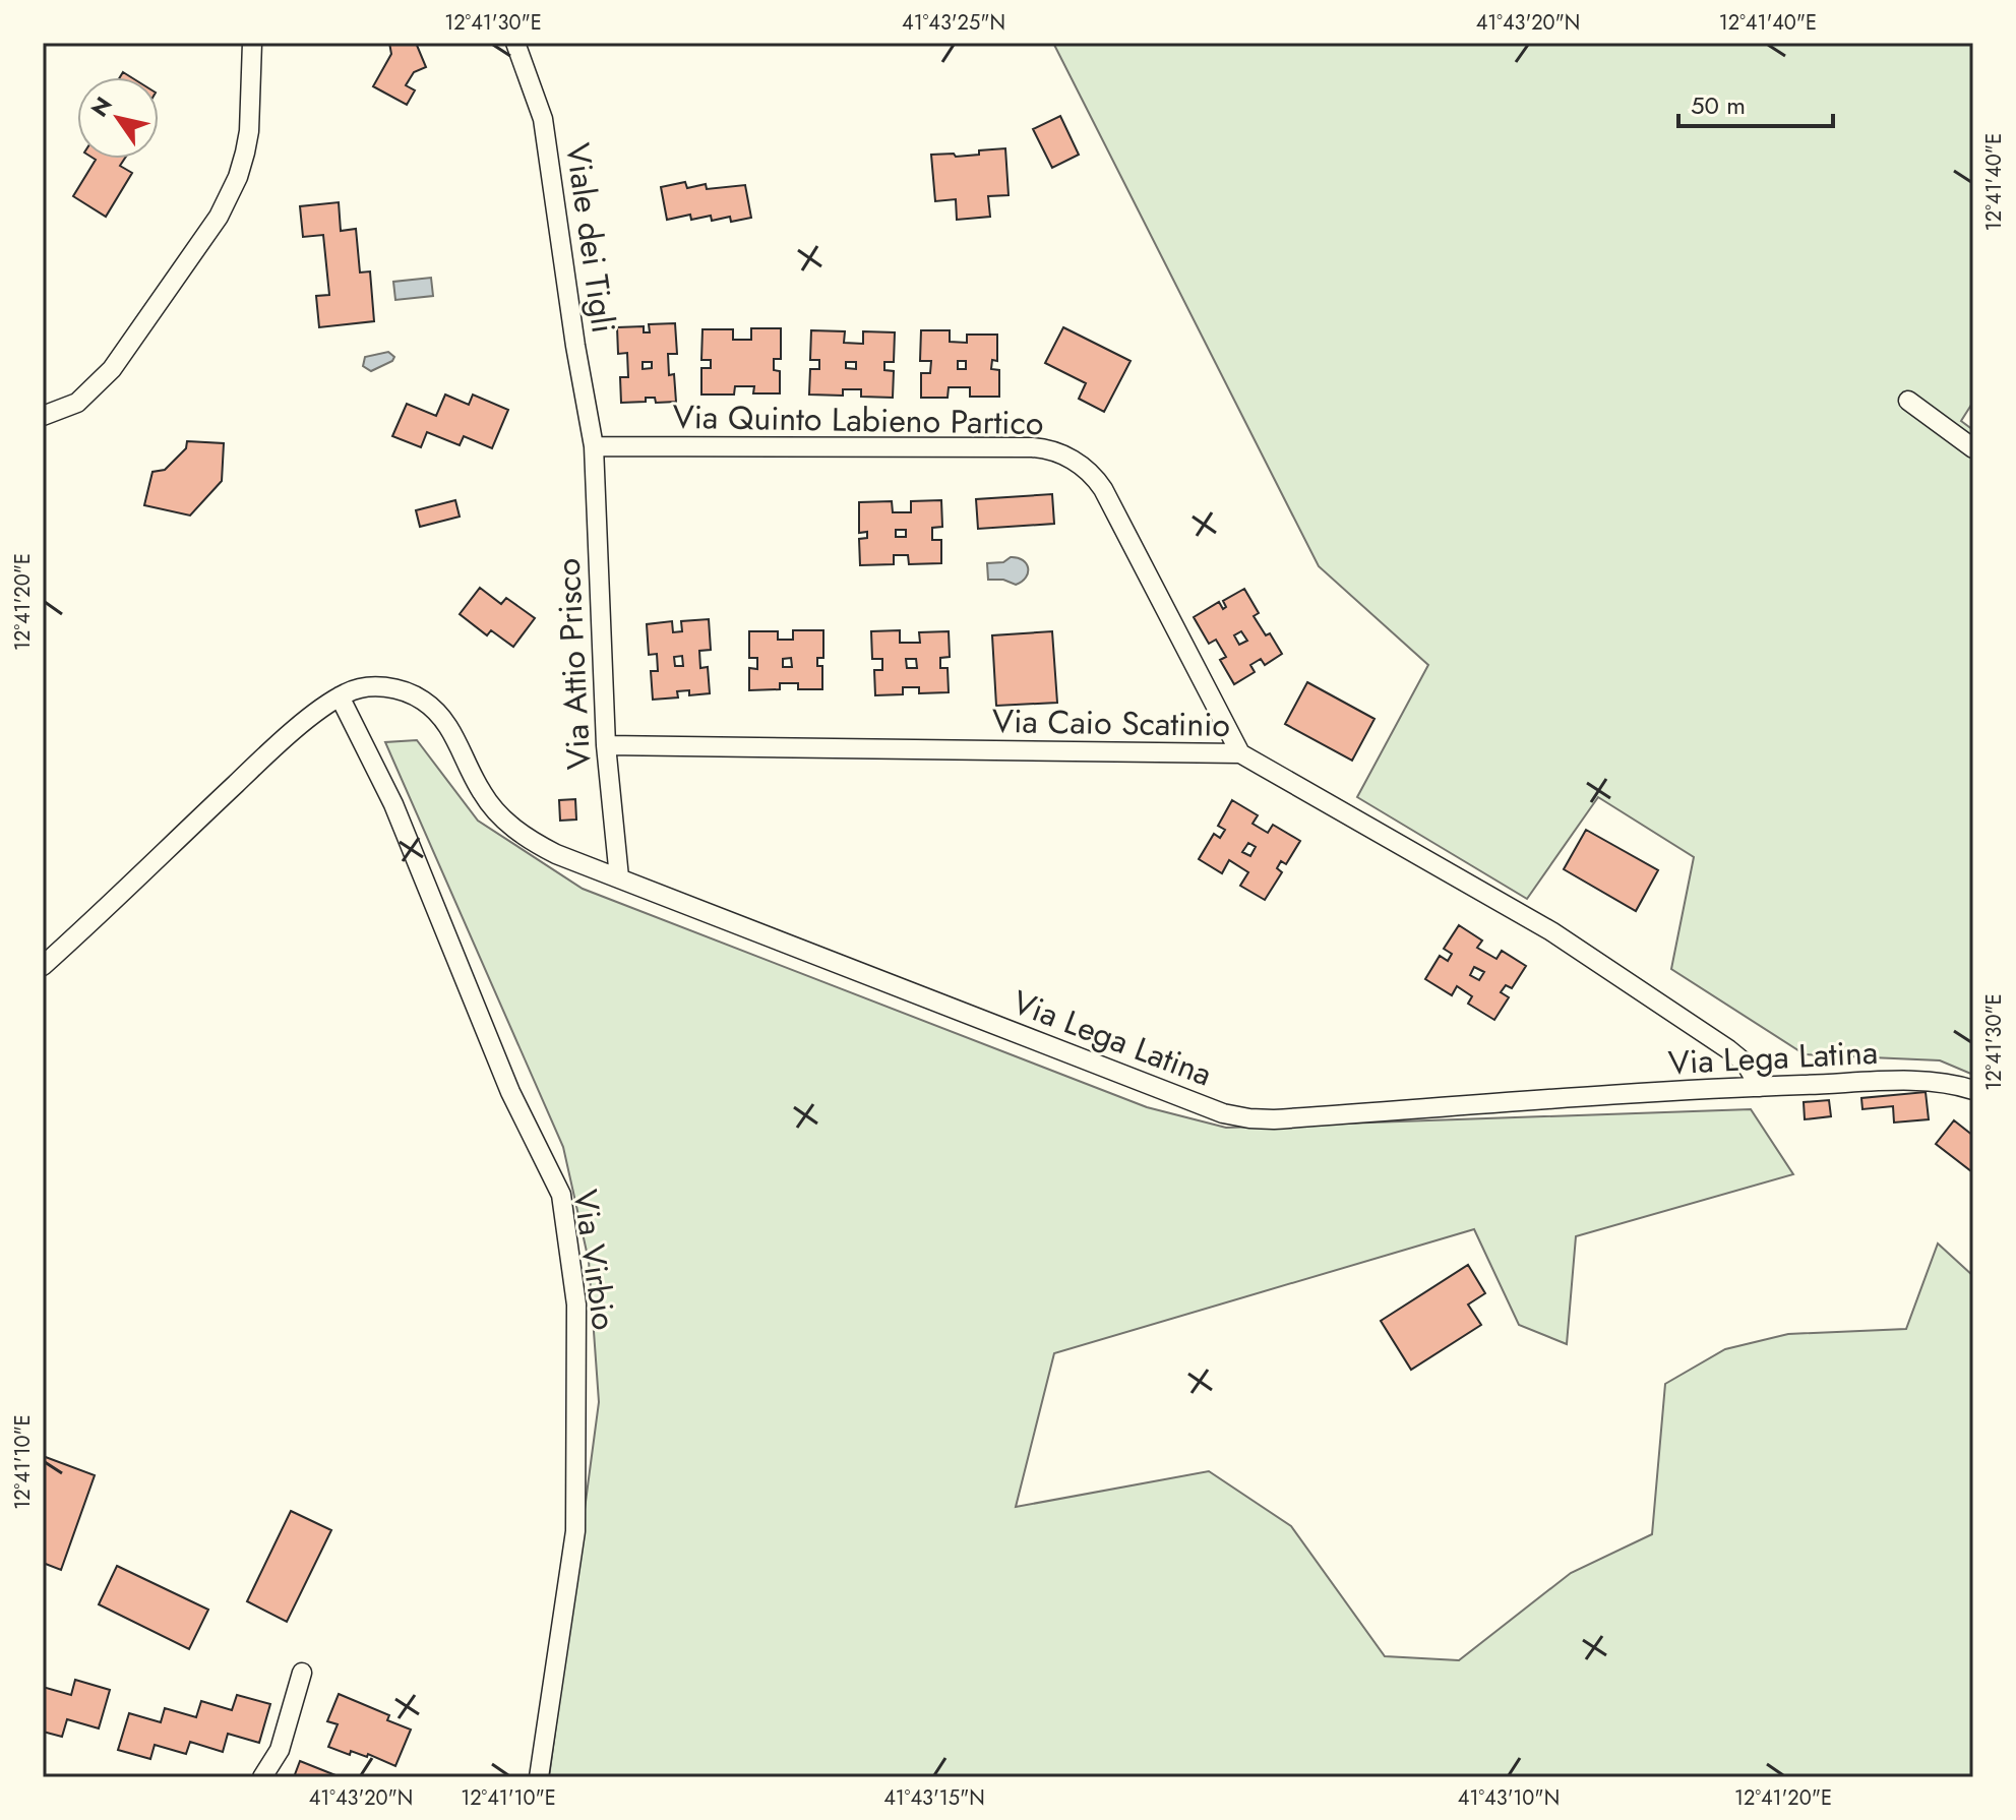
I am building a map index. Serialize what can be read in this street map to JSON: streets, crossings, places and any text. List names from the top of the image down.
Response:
{
  "streets": {
    "street": [
      "Viale dei Tigli",
      "Via Quinto Labieno Partico",
      "Via Attio Prisco",
      "Via Caio Scatinio",
      "Via Lega Latina",
      "Via Virbio"
    ]
  },
  "crossings": [
    ["Viale dei Tigli", "Via Quinto Labieno Partico"],
    ["Viale dei Tigli", "Via Attio Prisco"],
    ["Via Quinto Labieno Partico", "Via Attio Prisco"],
    ["Via Quinto Labieno Partico", "Via Caio Scatinio"],
    ["Via Attio Prisco", "Via Caio Scatinio"],
    ["Via Attio Prisco", "Via Lega Latina"],
    ["Via Caio Scatinio", "Via Lega Latina"],
    ["Via Lega Latina", "Via Virbio"]
  ],
  "scale_bar": "50 m",
  "north": "top left",
  "coordinates": [
    "12°41'30\"E",
    "41°43'25\"N",
    "41°43'20\"N",
    "12°41'40\"E",
    "12°41'20\"E",
    "12°41'10\"E",
    "41°43'15\"N",
    "41°43'10\"N"
  ]
}
